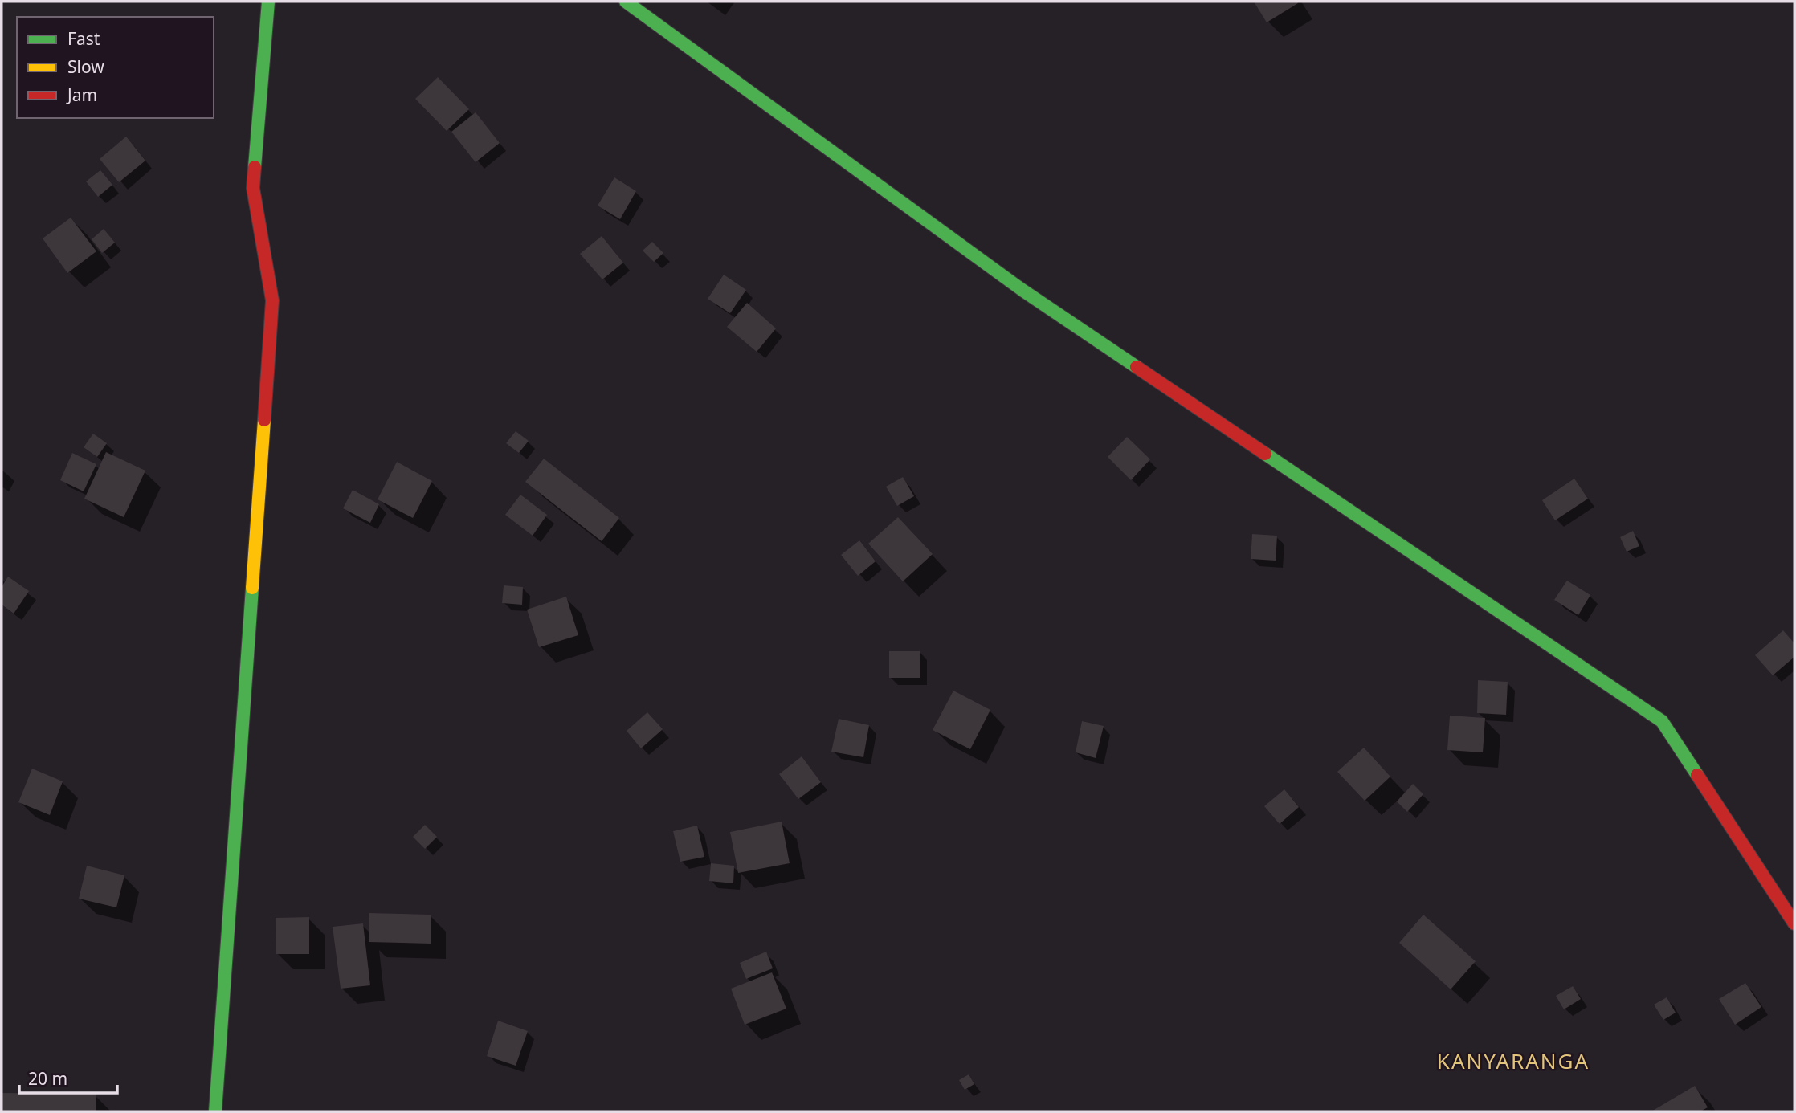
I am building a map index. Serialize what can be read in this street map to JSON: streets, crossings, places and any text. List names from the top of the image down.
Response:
{
  "districts": ["KANYARANGA"],
  "legend": ["Fast", "Slow", "Jam"],
  "scale_bar": "20 m"
}
